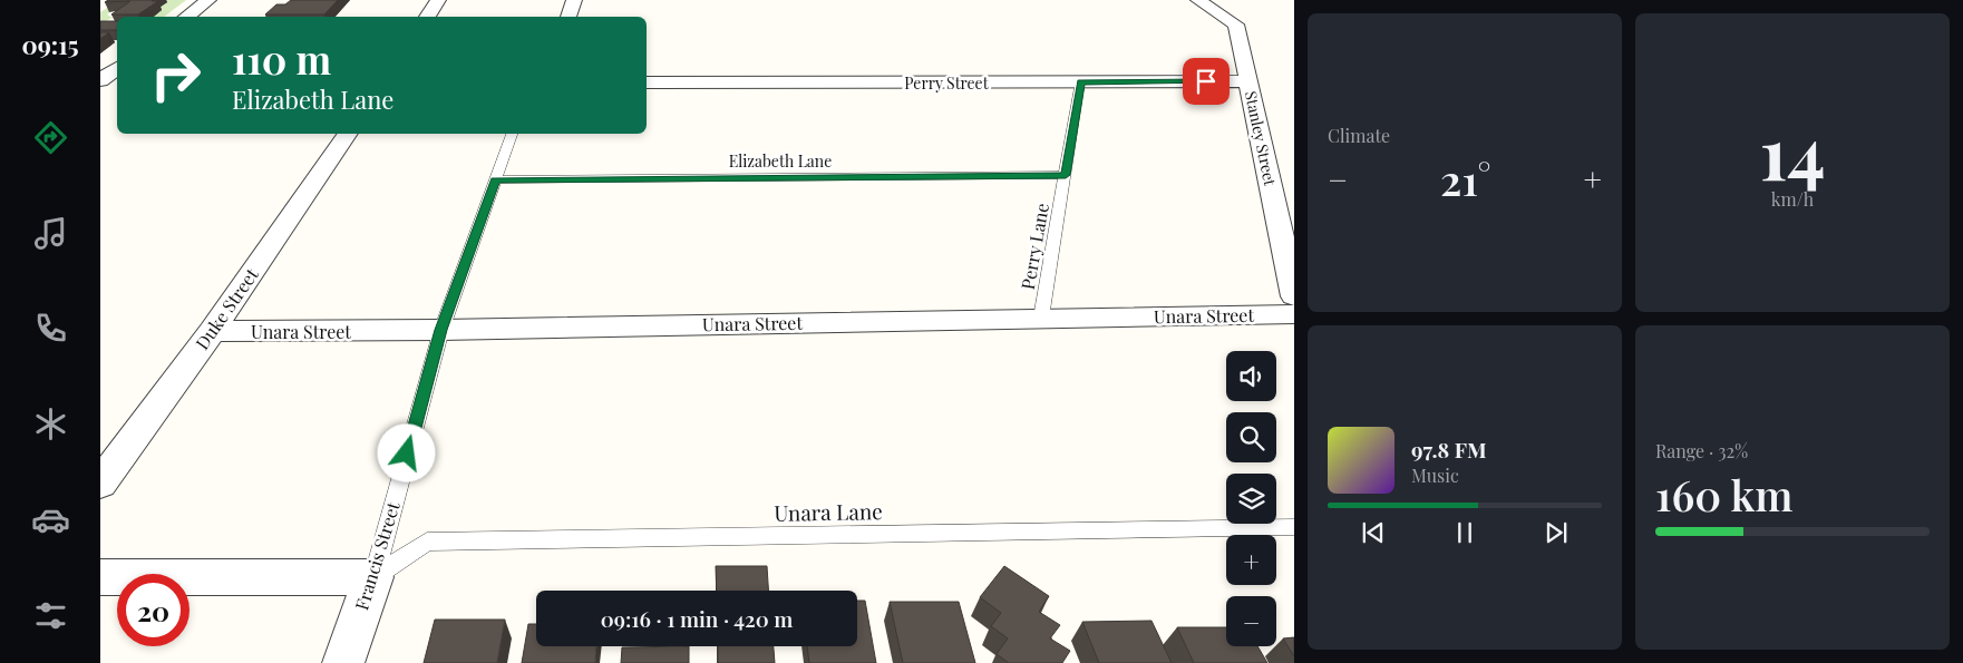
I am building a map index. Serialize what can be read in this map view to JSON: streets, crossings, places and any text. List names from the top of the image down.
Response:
{
  "streets": {
    "street": [
      "Perry Street",
      "Stanley Street",
      "Duke Street",
      "Unara Street",
      "Francis Street"
    ],
    "lane": ["Elizabeth Lane", "Perry Lane", "Unara Lane"]
  },
  "crossings": [
    ["Perry Street", "Stanley Street"],
    ["Perry Street", "Perry Lane"],
    ["Elizabeth Lane", "Perry Lane"],
    ["Elizabeth Lane", "Francis Street"],
    ["Perry Lane", "Unara Street"],
    ["Duke Street", "Unara Street"],
    ["Unara Street", "Francis Street"],
    ["Unara Lane", "Francis Street"]
  ],
  "page": {
    "tabs": "09:15",
    "tile": [
      "Climate",
      ["14", "km/h"],
      ["Range · 32%", "160 km"]
    ],
    "turn": ["110 m", "Elizabeth Lane"],
    "heat": ["−", "21°", "+"],
    "map_buttons": ["+", "−"],
    "song": ["97.8 FM", "Music"],
    "limit": "20",
    "trip": "09:16 · 1 min · 420 m"
  }
}
